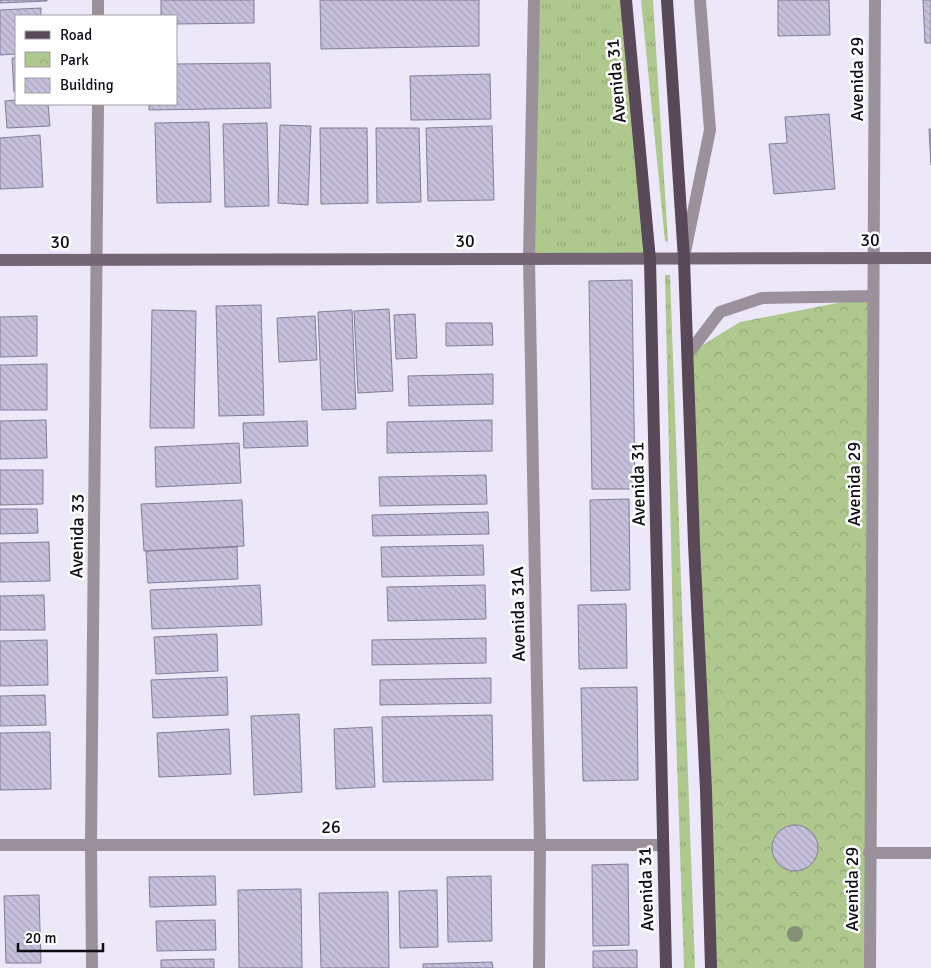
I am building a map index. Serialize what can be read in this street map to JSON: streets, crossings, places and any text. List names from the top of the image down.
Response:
{
  "streets": {
    "main road": ["Avenida 31"],
    "street": [
      "Avenida 29",
      "30",
      "Avenida 33",
      "Avenida 31A",
      "26"
    ]
  },
  "crossings": [
    ["Avenida 29", "30"],
    ["Avenida 31", "30"],
    ["Avenida 31", "26"],
    ["30", "Avenida 33"],
    ["30", "Avenida 31A"],
    ["Avenida 33", "26"],
    ["Avenida 31A", "26"]
  ],
  "legend": ["Road", "Park", "Building"],
  "scale_bar": "20 m"
}
